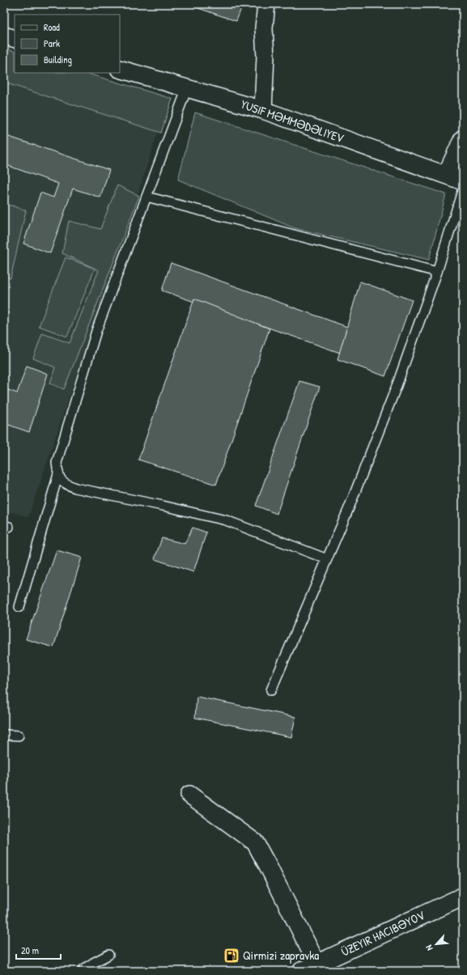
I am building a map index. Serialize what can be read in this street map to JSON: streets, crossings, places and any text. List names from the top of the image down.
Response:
{
  "streets": {
    "street": ["YUSIF MƏMMƏDƏLIYEV"]
  },
  "places": {
    "fuel station": ["Qirmizi zapravka"]
  },
  "legend": ["Road", "Park", "Building"],
  "scale_bar": "20 m",
  "north": "bottom left"
}
